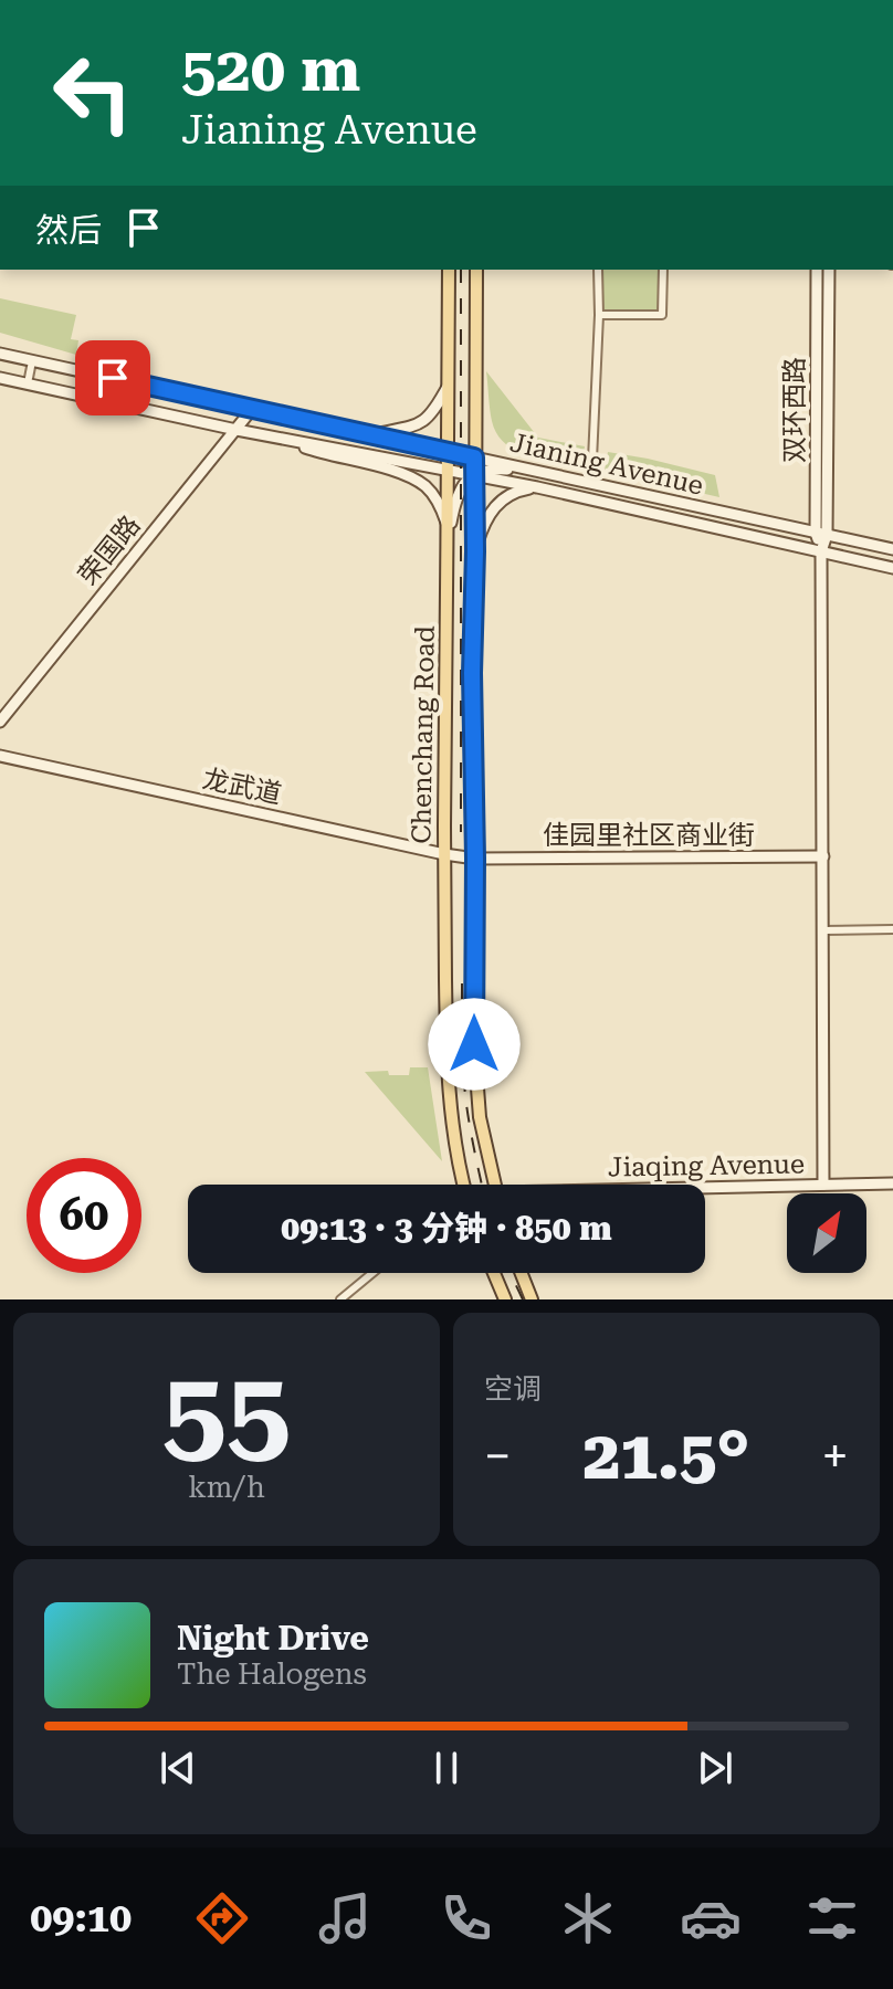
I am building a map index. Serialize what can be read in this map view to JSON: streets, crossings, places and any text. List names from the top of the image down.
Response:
{
  "streets": {
    "main road": ["Chenchang Road"],
    "street": [
      "双环西路",
      "Jianing Avenue",
      "荣国路",
      "龙武道",
      "佳园里社区商业街",
      "Jiaqing Avenue"
    ]
  },
  "crossings": [
    ["双环西路", "Jianing Avenue"],
    ["Jianing Avenue", "荣国路"],
    ["Jianing Avenue", "Chenchang Road"],
    ["Chenchang Road", "龙武道"],
    ["Chenchang Road", "佳园里社区商业街"],
    ["龙武道", "佳园里社区商业街"]
  ],
  "north": "top right",
  "page": {
    "turn": ["520 m", "Jianing Avenue"],
    "then": "然后",
    "limit": "60",
    "trip": "09:13 · 3 分钟 · 850 m",
    "tile": [
      ["55", "km/h"],
      "空调"
    ],
    "heat": ["−", "21.5°", "+"],
    "song": ["Night Drive", "The Halogens"],
    "tabs": "09:10"
  }
}
